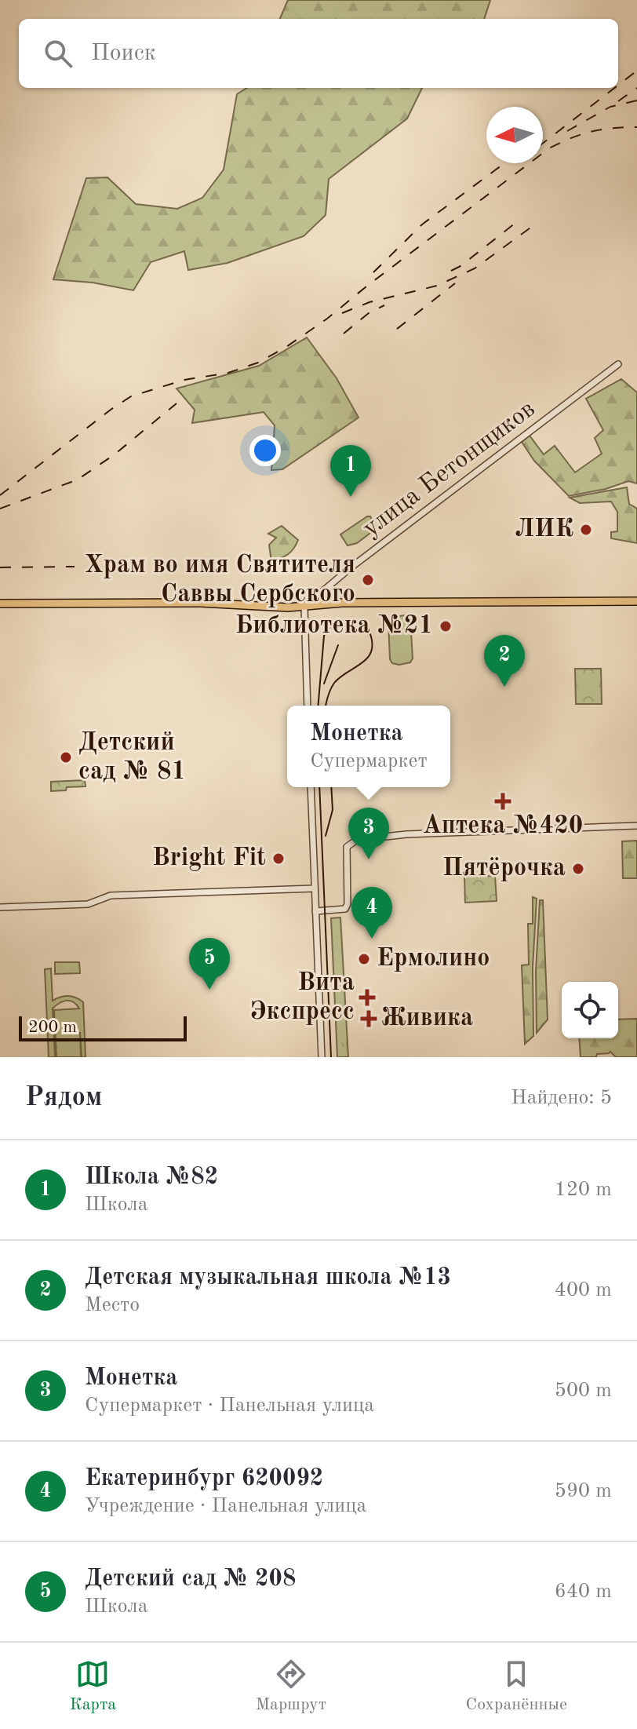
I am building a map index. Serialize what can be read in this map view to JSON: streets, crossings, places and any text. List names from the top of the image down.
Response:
{
  "streets": {
    "street": ["улица Бетонщиков"]
  },
  "places": {
    "other": [
      "ЛИК",
      "Храм во имя Святителя Саввы Сербского",
      "Библиотека №21",
      "Детский сад № 81",
      "Bright Fit",
      "Пятёрочка",
      "Ермолино"
    ],
    "health": ["Аптека №420", "Вита Экспресс", "Живика"]
  },
  "scale_bar": "200 m",
  "north": "left",
  "page": {
    "search": "Поиск",
    "pins": [
      "1",
      "2",
      "3",
      "4",
      "5"
    ],
    "popup": ["Монетка", "Супермаркет"],
    "scale": "200 m",
    "heading": ["Рядом", "Найдено: 5"],
    "list": [
      {
        "mark": "1",
        "name": "Школа №82",
        "note": "Школа",
        "value": "120 m"
      },
      {
        "mark": "2",
        "name": "Детская музыкальная школа №13",
        "note": "Место",
        "value": "400 m"
      },
      {
        "mark": "3",
        "name": "Монетка",
        "note": "Супермаркет · Панельная улица",
        "value": "500 m"
      },
      {
        "mark": "4",
        "name": "Екатеринбург 620092",
        "note": "Учреждение · Панельная улица",
        "value": "590 m"
      },
      {
        "mark": "5",
        "name": "Детский сад № 208",
        "note": "Школа",
        "value": "640 m"
      }
    ],
    "nav": ["Карта", "Маршрут", "Сохранённые"]
  }
}
